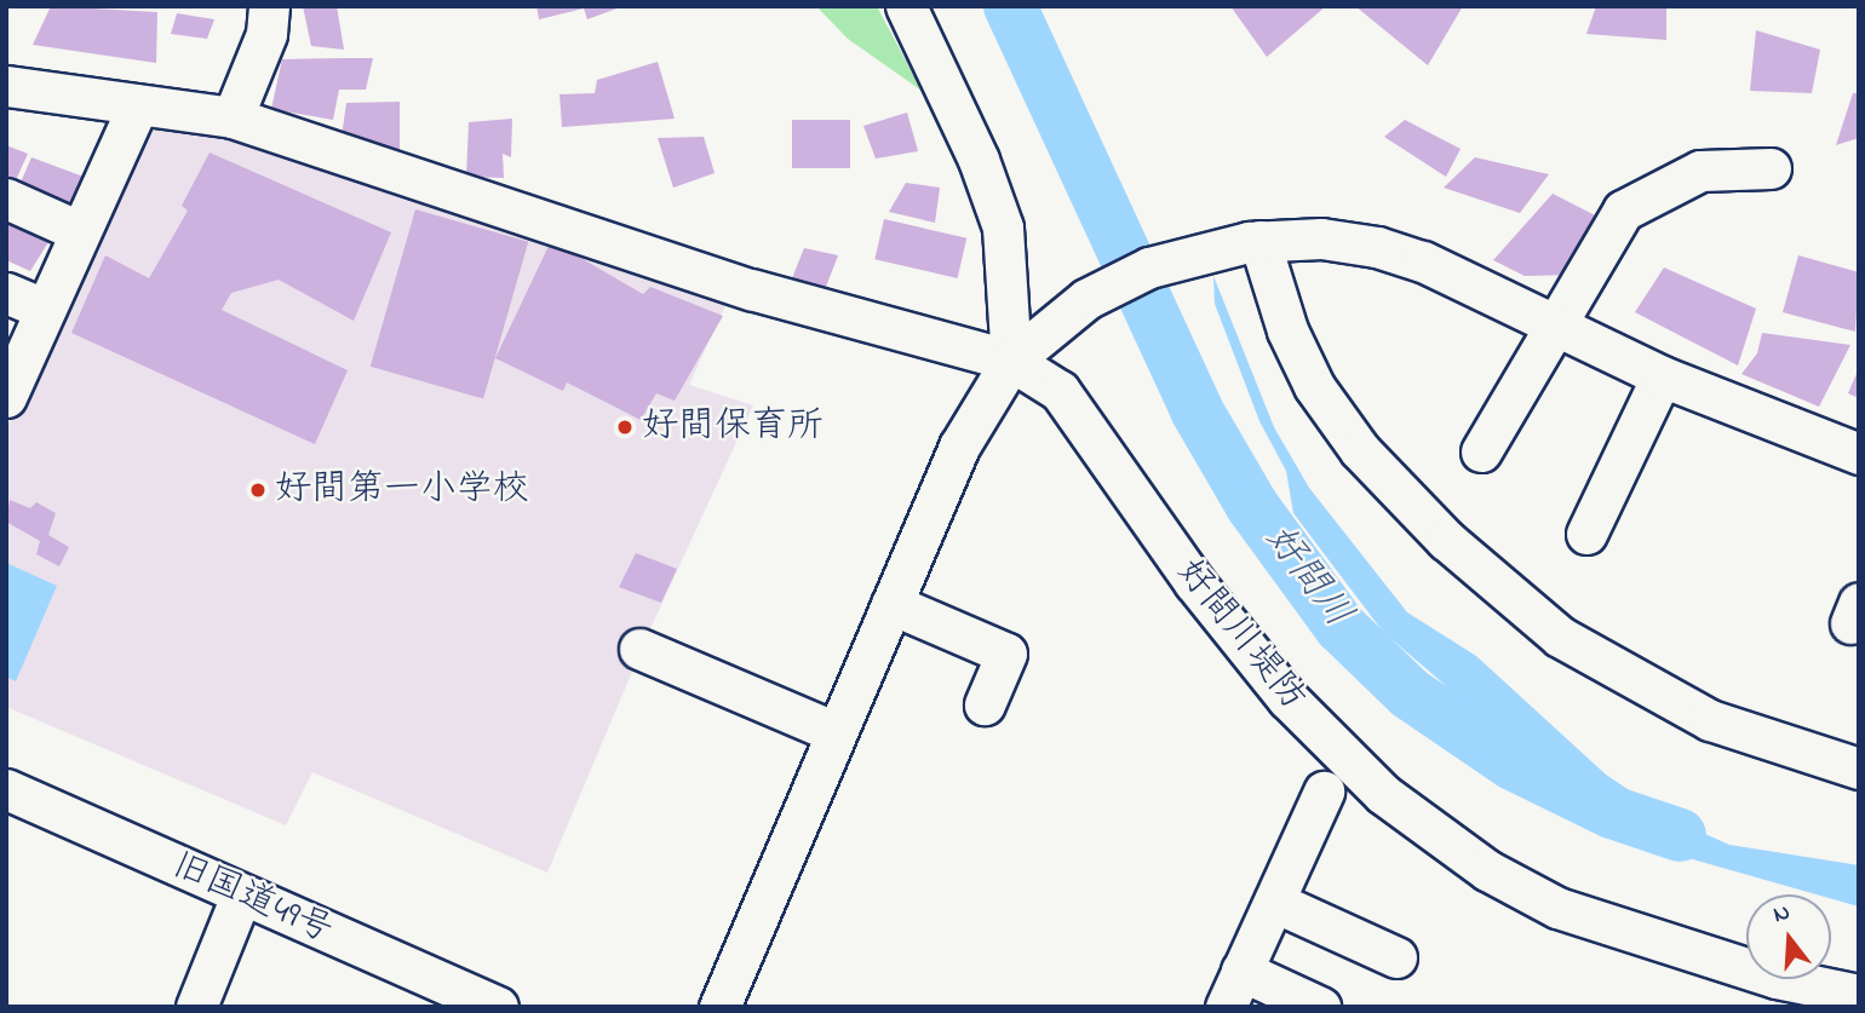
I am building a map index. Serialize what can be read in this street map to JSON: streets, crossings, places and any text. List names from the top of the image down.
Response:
{
  "streets": {
    "street": ["好間川堤防", "旧国道49号"]
  },
  "water": ["好間川"],
  "places": ["好間保育所", "好間第一小学校"],
  "north": "top"
}
